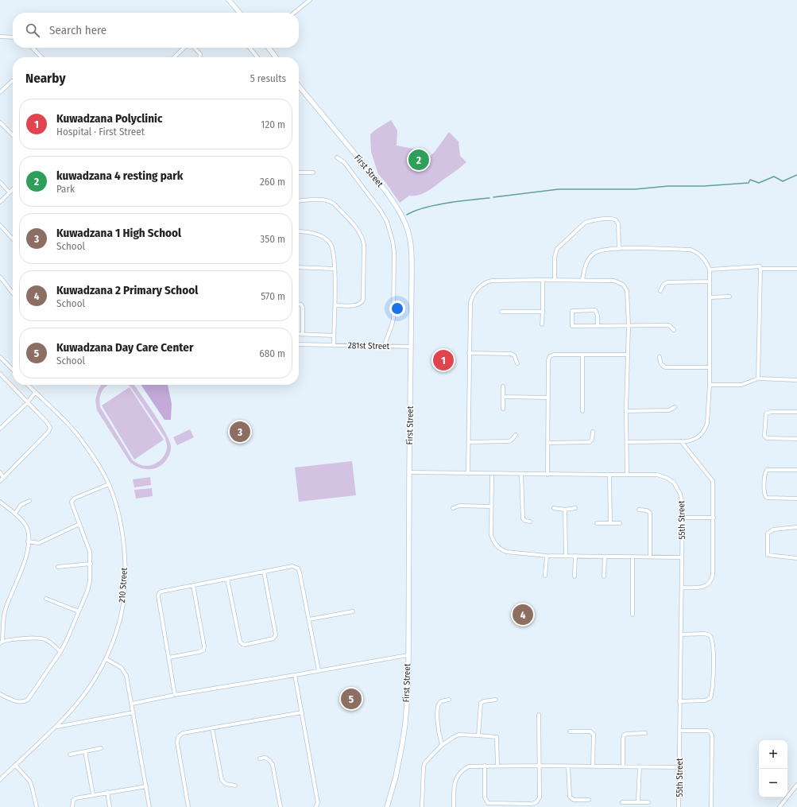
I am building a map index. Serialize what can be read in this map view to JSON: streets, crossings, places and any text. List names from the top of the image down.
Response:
{
  "streets": {
    "street": [
      "First Street",
      "281st Street",
      "55th Street",
      "210 Street"
    ]
  },
  "crossings": [
    ["First Street", "281st Street"],
    ["First Street", "55th Street"]
  ],
  "page": {
    "search": "Search here",
    "heading": ["Nearby", "5 results"],
    "list": [
      {
        "mark": "1",
        "name": "Kuwadzana Polyclinic",
        "note": "Hospital · First Street",
        "value": "120 m"
      },
      {
        "mark": "2",
        "name": "kuwadzana 4 resting park",
        "note": "Park",
        "value": "260 m"
      },
      {
        "mark": "3",
        "name": "Kuwadzana 1 High School",
        "note": "School",
        "value": "350 m"
      },
      {
        "mark": "4",
        "name": "Kuwadzana 2 Primary School",
        "note": "School",
        "value": "570 m"
      },
      {
        "mark": "5",
        "name": "Kuwadzana Day Care Center",
        "note": "School",
        "value": "680 m"
      }
    ],
    "pins": [
      "2",
      "1",
      "3",
      "4",
      "5"
    ],
    "map_buttons": ["+", "−"]
  }
}
